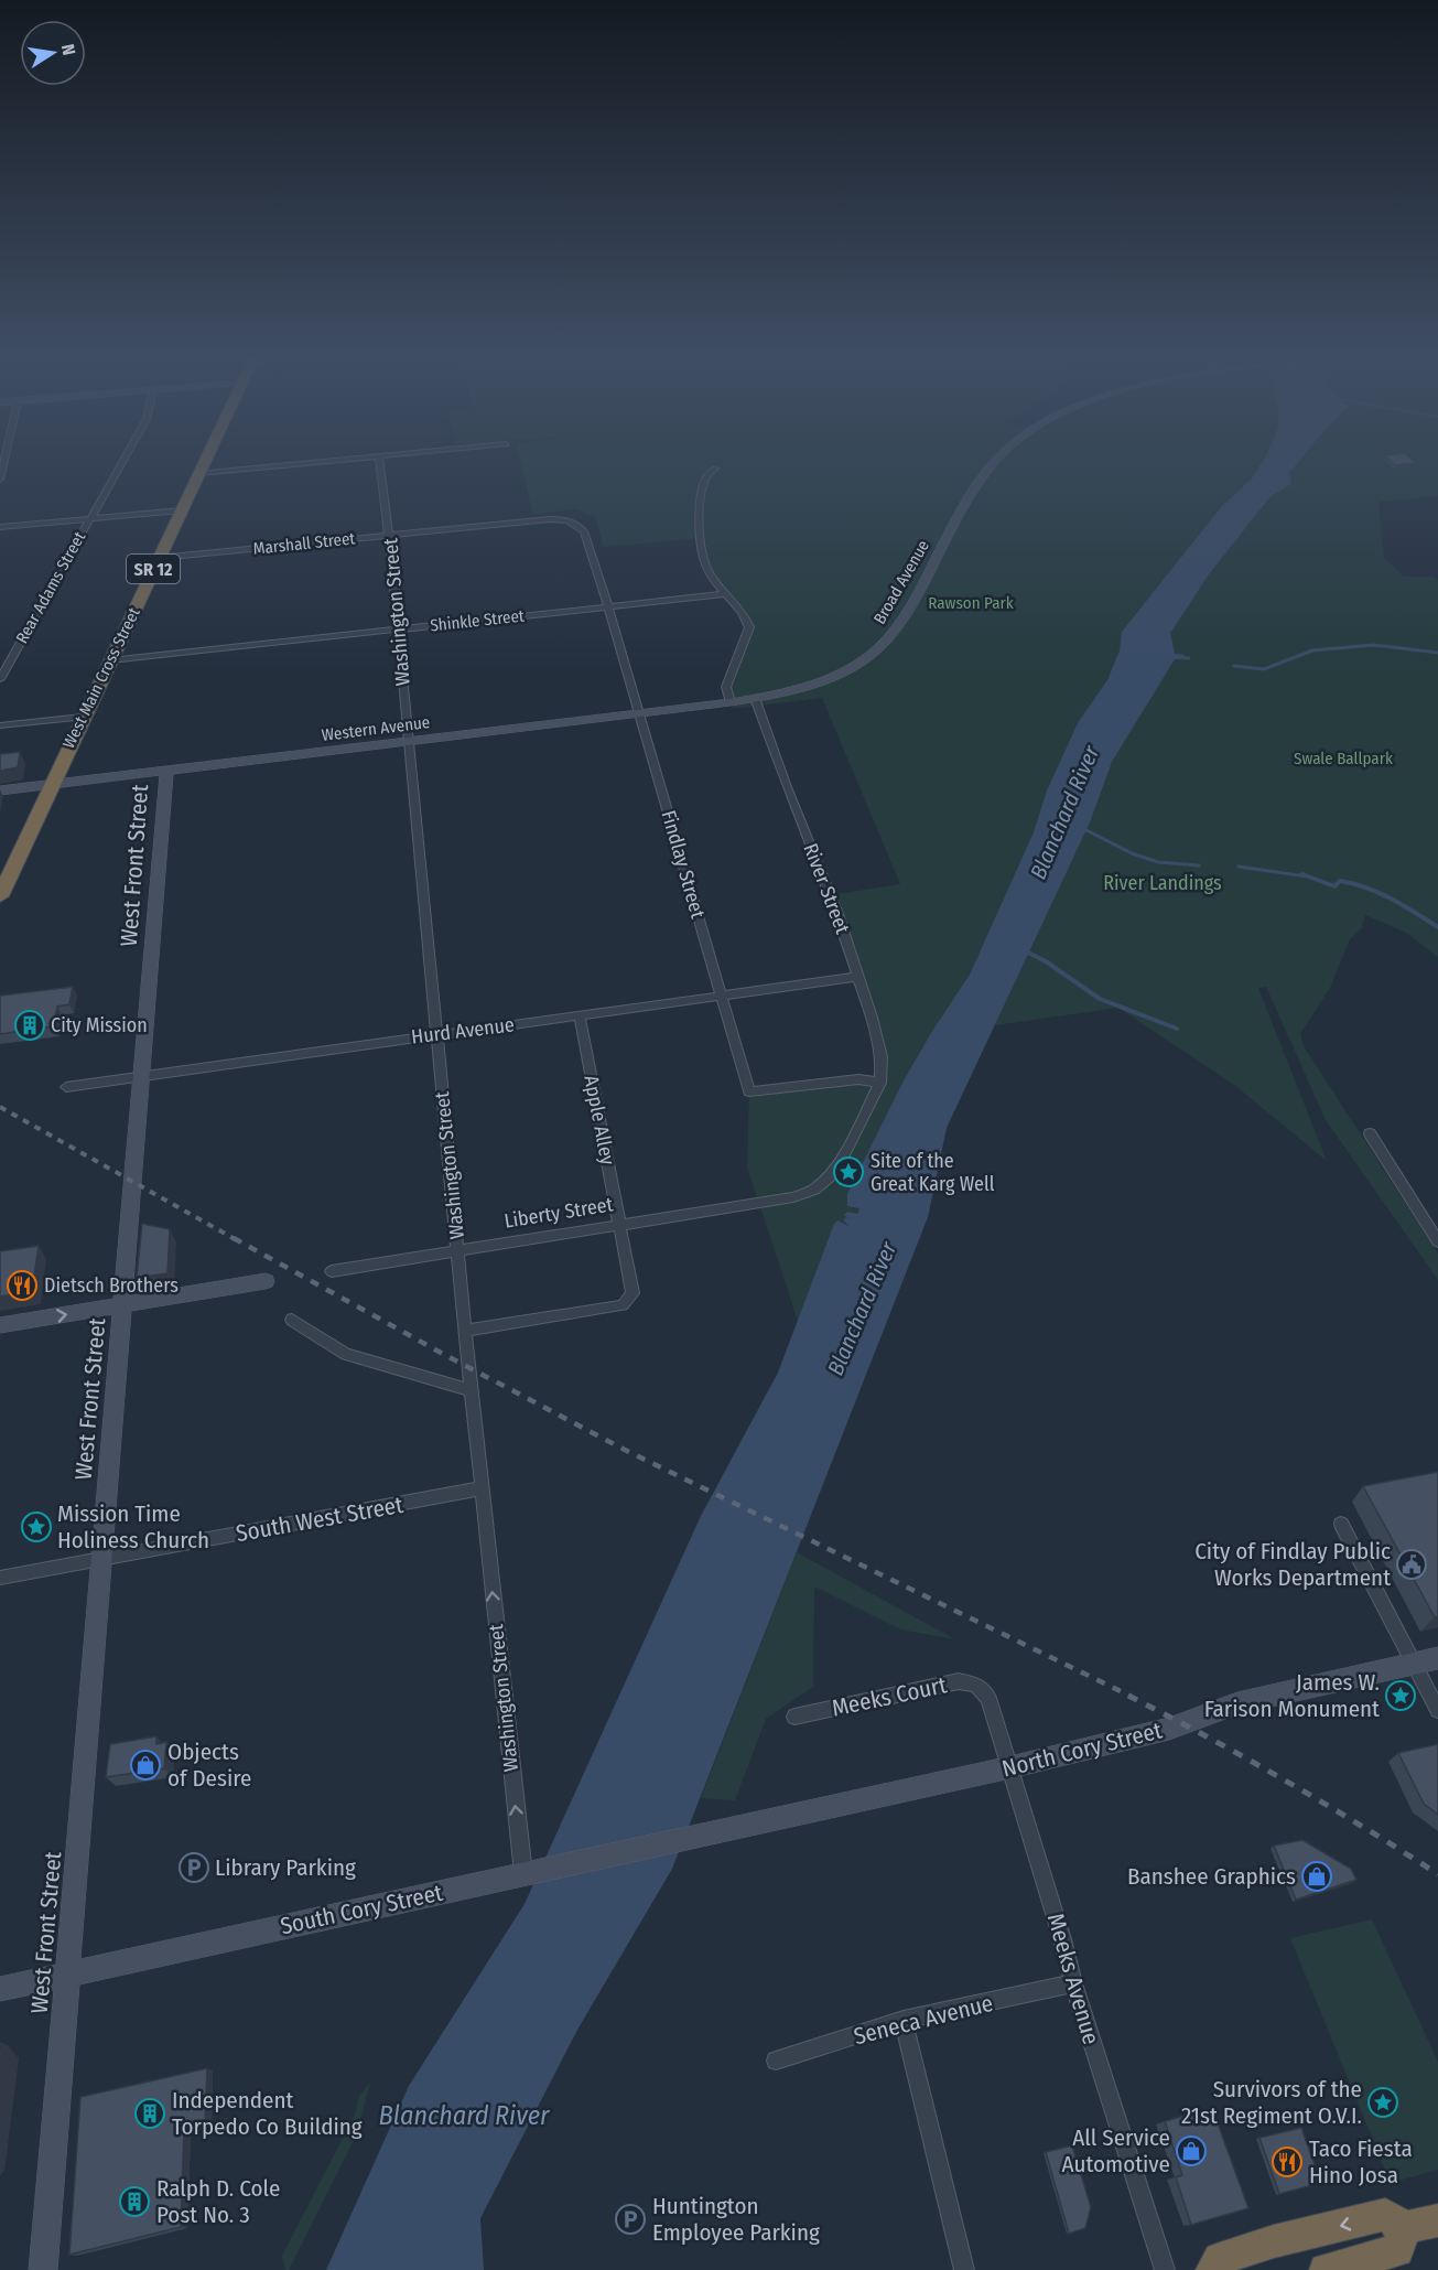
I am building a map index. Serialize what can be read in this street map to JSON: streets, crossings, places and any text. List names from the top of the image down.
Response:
{
  "streets": {
    "highway": ["SR 12", "West Main Cross Street"],
    "street": [
      "Marshall Street",
      "Broad Avenue",
      "Rear Adams Street",
      "Washington Street",
      "Shinkle Street",
      "Western Avenue",
      "Findlay Street",
      "West Front Street",
      "River Street",
      "Hurd Avenue",
      "Apple Alley",
      "Liberty Street",
      "South West Street",
      "Meeks Court",
      "North Cory Street",
      "South Cory Street",
      "Meeks Avenue",
      "Seneca Avenue"
    ]
  },
  "crossings": [
    ["Marshall Street", "Washington Street"],
    ["Marshall Street", "West Main Cross Street"],
    ["Marshall Street", "Findlay Street"],
    ["Broad Avenue", "Western Avenue"],
    ["Broad Avenue", "River Street"],
    ["Washington Street", "Shinkle Street"],
    ["Washington Street", "Western Avenue"],
    ["Washington Street", "Hurd Avenue"],
    ["Washington Street", "Apple Alley"],
    ["Washington Street", "Liberty Street"],
    ["Washington Street", "South West Street"],
    ["Washington Street", "South Cory Street"],
    ["Shinkle Street", "West Main Cross Street"],
    ["Shinkle Street", "Findlay Street"],
    ["West Main Cross Street", "Western Avenue"],
    ["Western Avenue", "Findlay Street"],
    ["Western Avenue", "West Front Street"],
    ["Western Avenue", "River Street"],
    ["Findlay Street", "River Street"],
    ["Findlay Street", "Hurd Avenue"],
    ["Findlay Street", "Liberty Street"],
    ["West Front Street", "Hurd Avenue"],
    ["West Front Street", "South West Street"],
    ["West Front Street", "South Cory Street"],
    ["River Street", "Hurd Avenue"],
    ["River Street", "Liberty Street"],
    ["Hurd Avenue", "Apple Alley"],
    ["Apple Alley", "Liberty Street"],
    ["Meeks Court", "Meeks Avenue"],
    ["North Cory Street", "South Cory Street"],
    ["North Cory Street", "Meeks Avenue"],
    ["Meeks Avenue", "Seneca Avenue"]
  ],
  "water": ["Blanchard River"],
  "parks": ["Rawson Park", "Swale Ballpark", "River Landings"],
  "places": {
    "building": ["City Mission", "Independent Torpedo Co Building", "Ralph D. Cole Post No. 3"],
    "place": [
      "Site of the Great Karg Well",
      "Mission Time Holiness Church",
      "James W. Farison Monument",
      "Survivors of the 21st Regiment O.V.I."
    ],
    "restaurant": ["Dietsch Brothers", "Taco Fiesta Hino Josa"],
    "public building": ["City of Findlay Public Works Department"],
    "shop": ["Objects of Desire", "Banshee Graphics", "All Service Automotive"],
    "parking": ["Library Parking", "Huntington Employee Parking"]
  },
  "north": "right"
}
